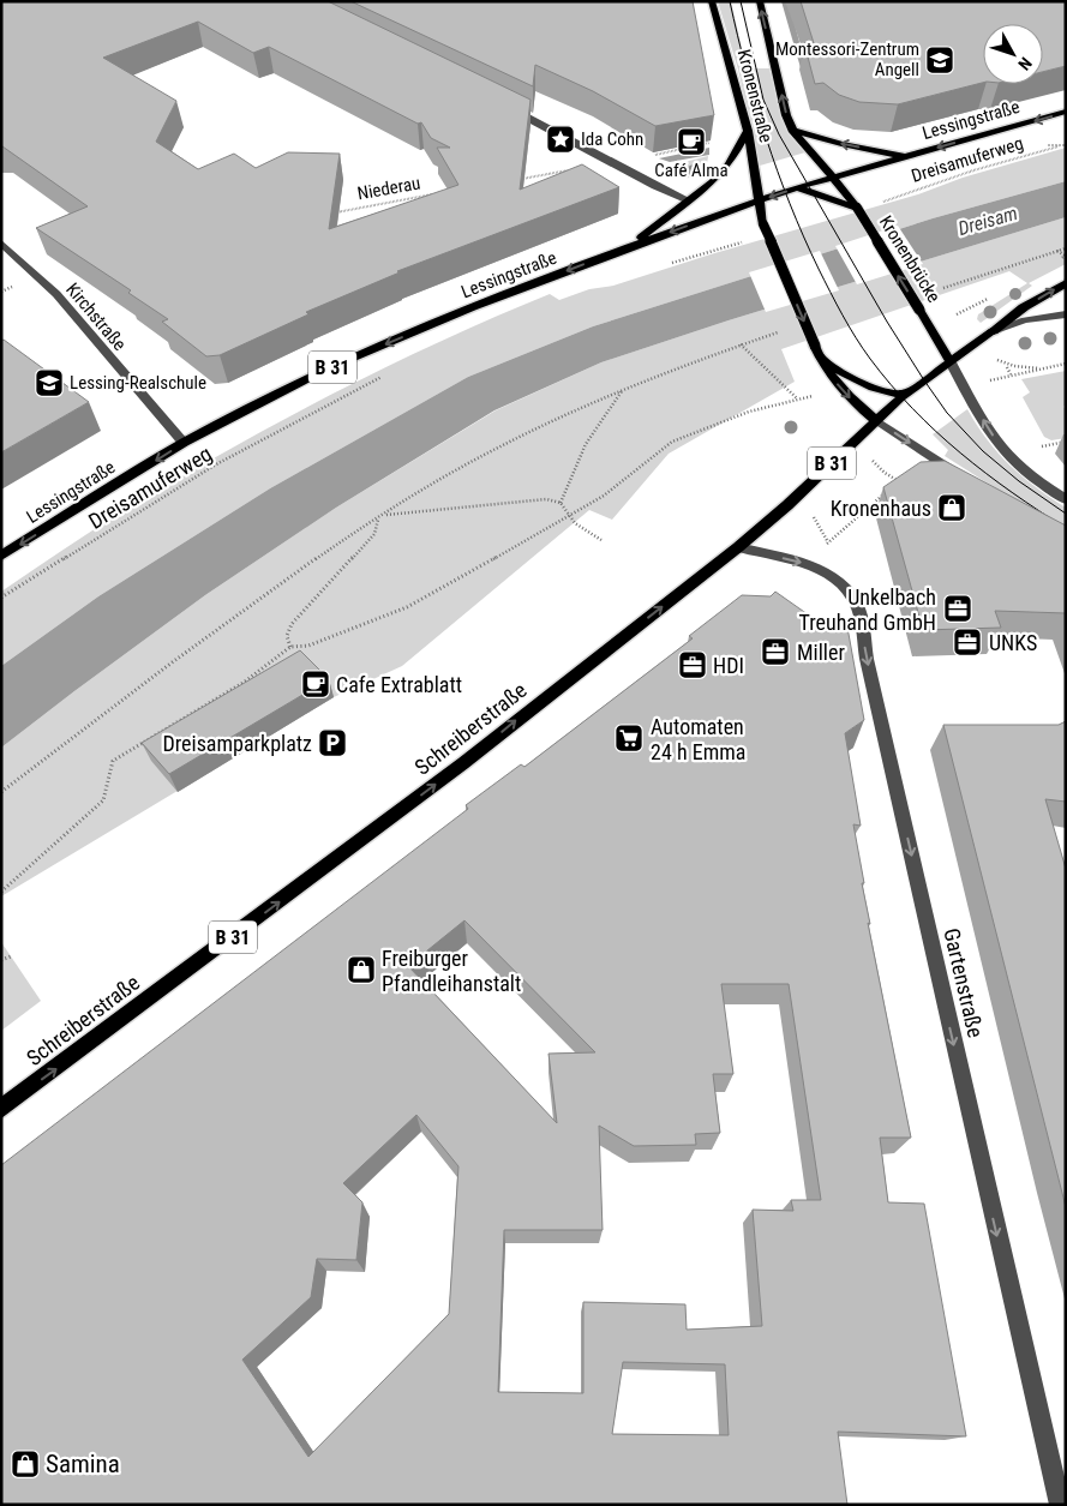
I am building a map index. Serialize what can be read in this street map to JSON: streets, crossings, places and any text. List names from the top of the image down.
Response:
{
  "streets": {
    "highway": ["B 31"],
    "main road": [
      "Kronenstraße",
      "Lessingstraße",
      "Kronenbrücke",
      "Schreiberstraße"
    ],
    "street": ["Kirchstraße", "Gartenstraße"],
    "path": ["Dreisamuferweg", "Niederau"]
  },
  "crossings": [
    ["Kronenstraße", "Lessingstraße"],
    ["Kronenstraße", "Kronenbrücke"],
    ["Lessingstraße", "Kronenbrücke"],
    ["Lessingstraße", "Kirchstraße"],
    ["Kronenbrücke", "B 31"],
    ["Kronenbrücke", "Schreiberstraße"],
    ["B 31", "Schreiberstraße"]
  ],
  "one_way": ["Lessingstraße", "Schreiberstraße", "Gartenstraße"],
  "water": ["Dreisam"],
  "places": {
    "school or university": ["Montessori-Zentrum Angell", "Lessing-Realschule"],
    "place": ["Ida Cohn"],
    "cafe": ["Café Alma", "Cafe Extrablatt"],
    "shop": ["Kronenhaus", "Freiburger Pfandleihanstalt", "Samina"],
    "office": [
      "Unkelbach Treuhand GmbH",
      "UNKS",
      "Miller",
      "HDI"
    ],
    "supermarket": ["Automaten 24 h Emma"],
    "parking": ["Dreisamparkplatz"]
  },
  "north": "bottom right"
}
